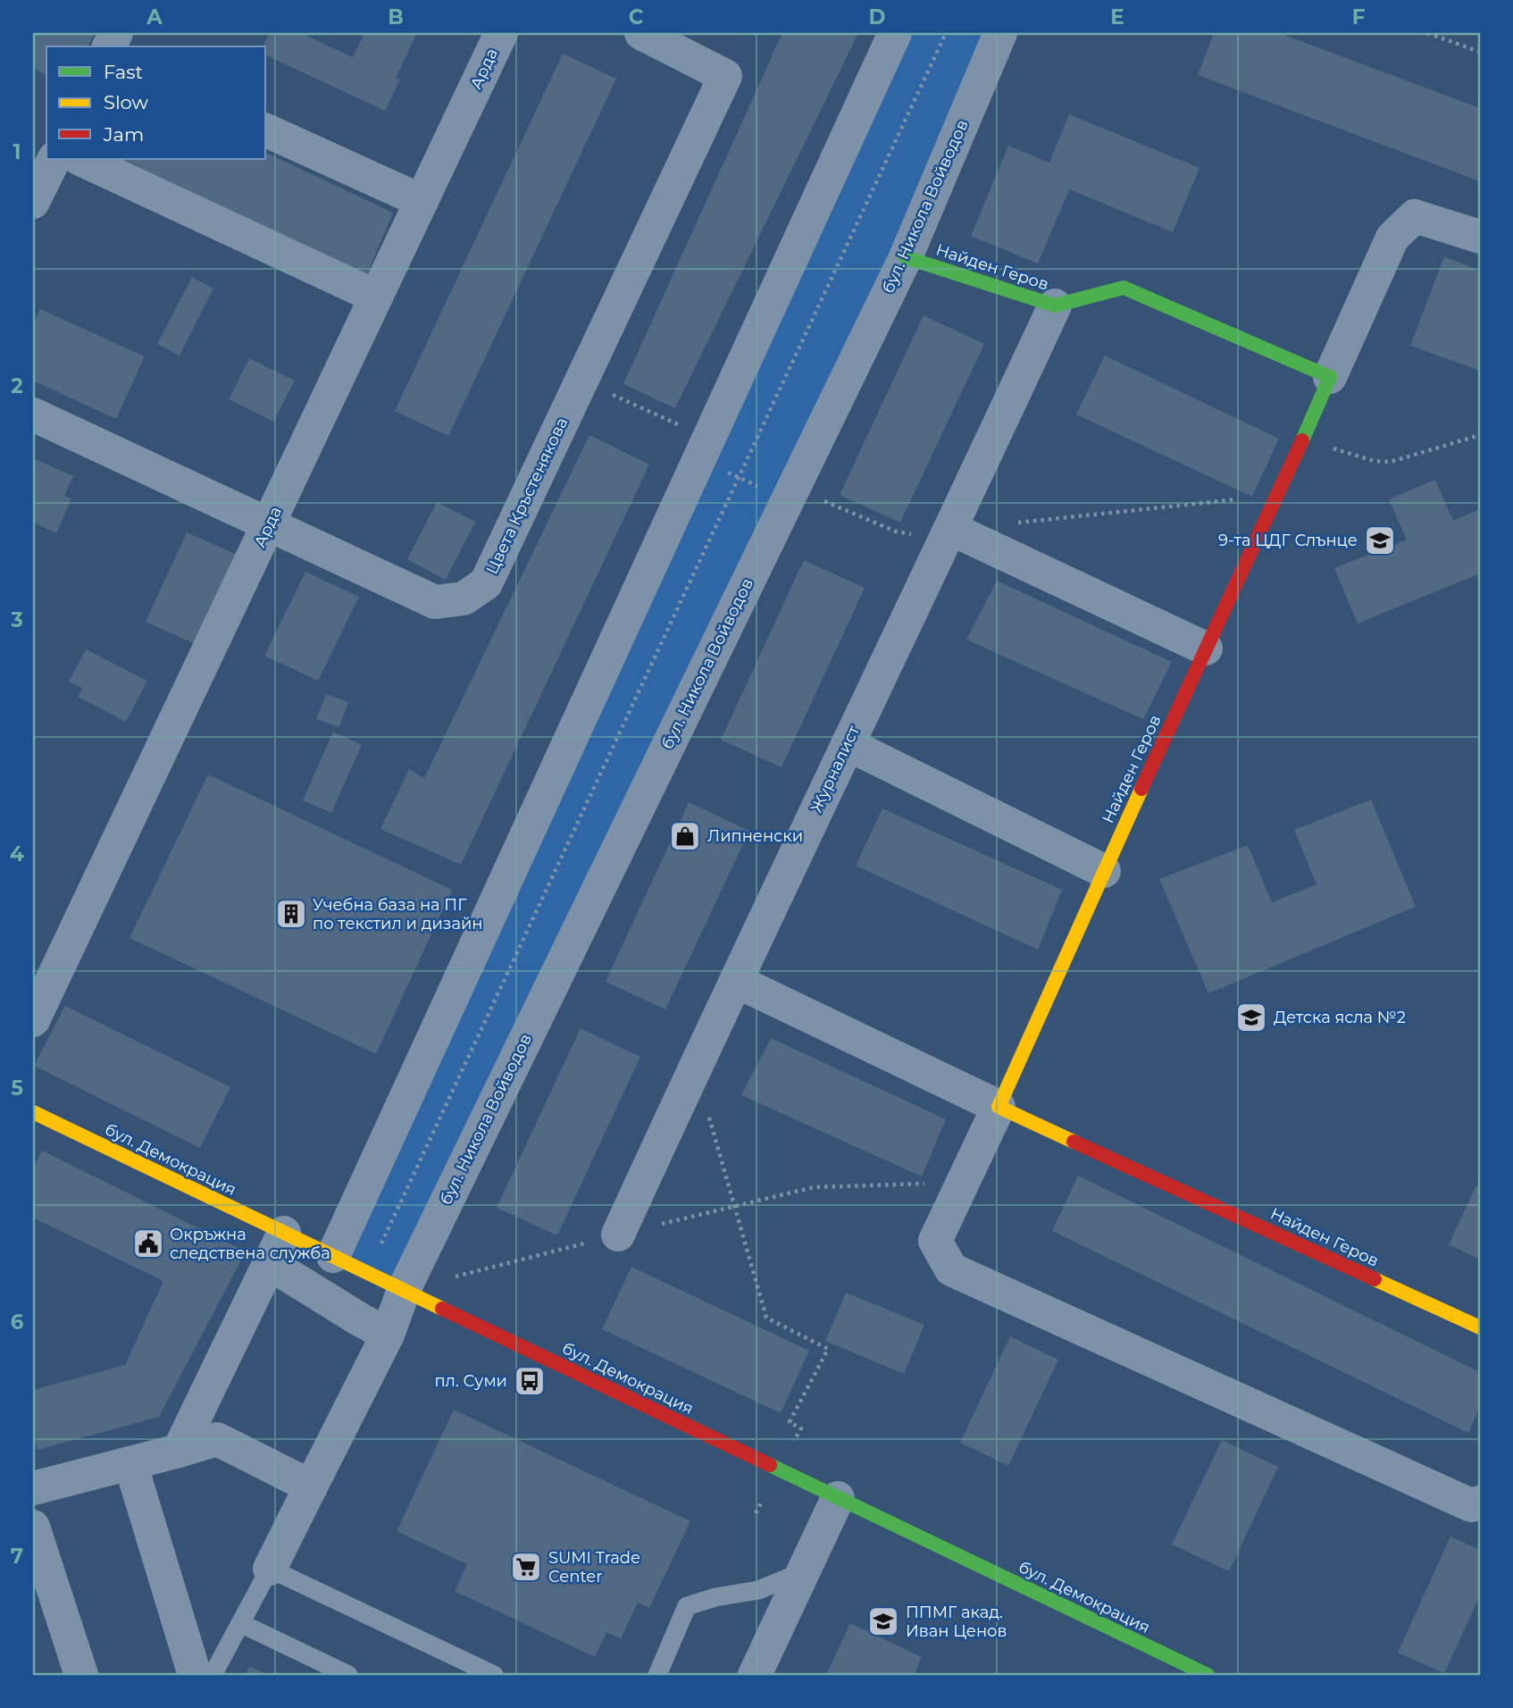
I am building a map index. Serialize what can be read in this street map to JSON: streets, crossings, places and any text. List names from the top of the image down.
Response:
{
  "streets": {
    "street": [
      "Арда",
      "бул. Никола Войводов",
      "Найден Геров",
      "Цвета Кръстенякова",
      "Журналист",
      "бул. Демокрация"
    ]
  },
  "crossings": [
    ["Арда", "Цвета Кръстенякова"],
    ["бул. Никола Войводов", "Найден Геров"],
    ["бул. Никола Войводов", "бул. Демокрация"],
    ["Найден Геров", "Журналист"]
  ],
  "places": {
    "school or university": ["9-та ЦДГ Слънце", "Детска ясла №2", "ППМГ акад. Иван Ценов"],
    "shop": ["Липненски"],
    "building": ["Учебна база на ПГ по текстил и дизайн"],
    "public building": ["Окръжна следствена служба"],
    "bus stop": ["пл. Суми"],
    "supermarket": ["SUMI Trade Center"]
  },
  "legend": ["Fast", "Slow", "Jam"],
  "grid": {
    "columns": [
      "A",
      "B",
      "C",
      "D",
      "E",
      "F"
    ],
    "rows": [
      "1",
      "2",
      "3",
      "4",
      "5",
      "6",
      "7"
    ]
  }
}
